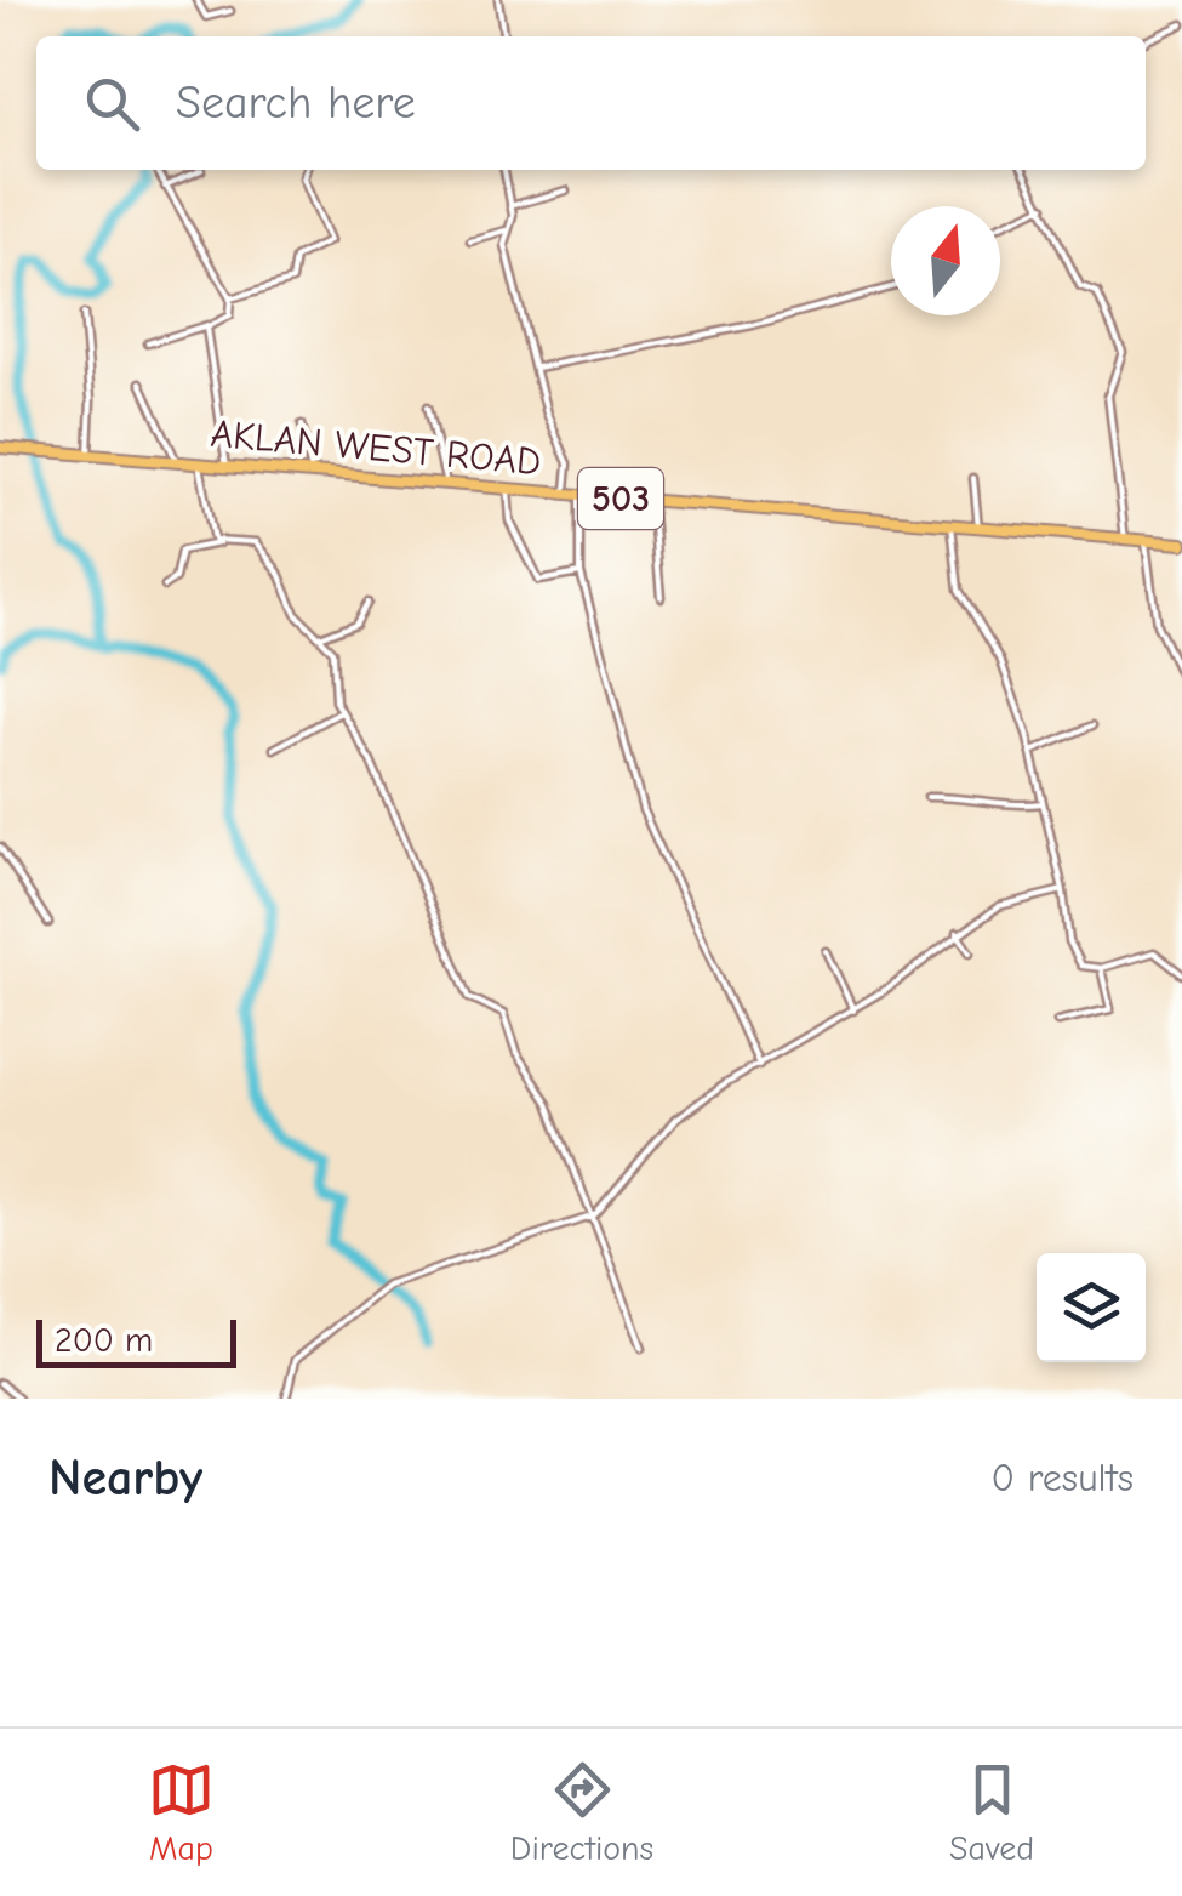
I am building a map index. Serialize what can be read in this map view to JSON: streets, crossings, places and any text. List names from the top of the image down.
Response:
{
  "streets": {
    "main road": ["AKLAN WEST ROAD", "503"]
  },
  "scale_bar": "200 m",
  "north": "top",
  "page": {
    "search": "Search here",
    "scale": "200 m",
    "heading": ["Nearby", "0 results"],
    "nav": ["Map", "Directions", "Saved"]
  }
}
